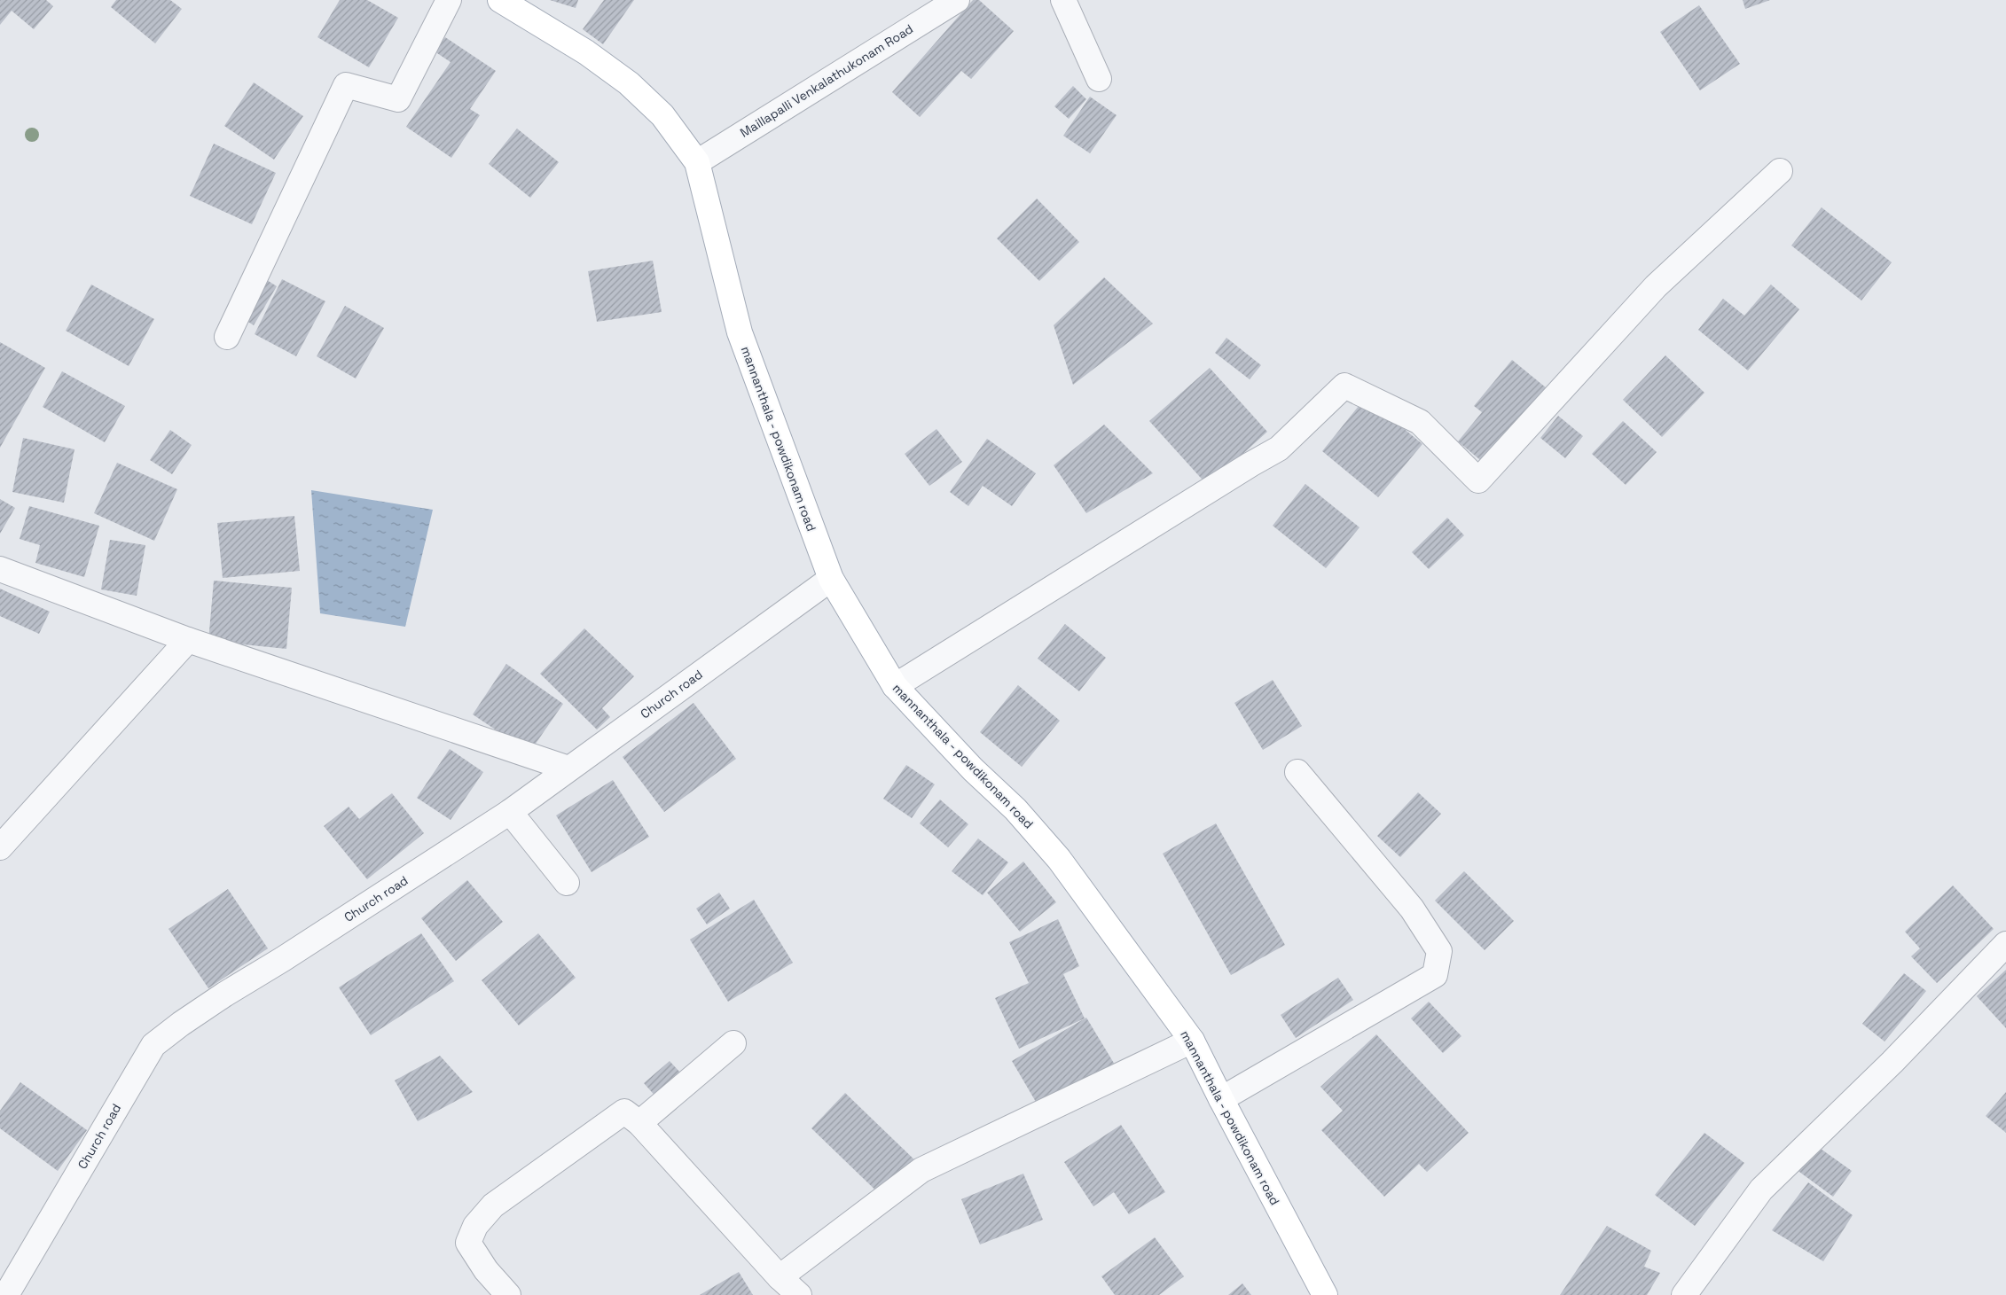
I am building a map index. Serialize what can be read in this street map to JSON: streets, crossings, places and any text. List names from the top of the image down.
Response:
{
  "streets": {
    "main road": ["mannanthala - powdikonam road"],
    "street": ["Maillapalli Venkalathukonam Road", "Church road"]
  },
  "crossings": [
    ["Maillapalli Venkalathukonam Road", "mannanthala - powdikonam road"],
    ["mannanthala - powdikonam road", "Church road"]
  ]
}
